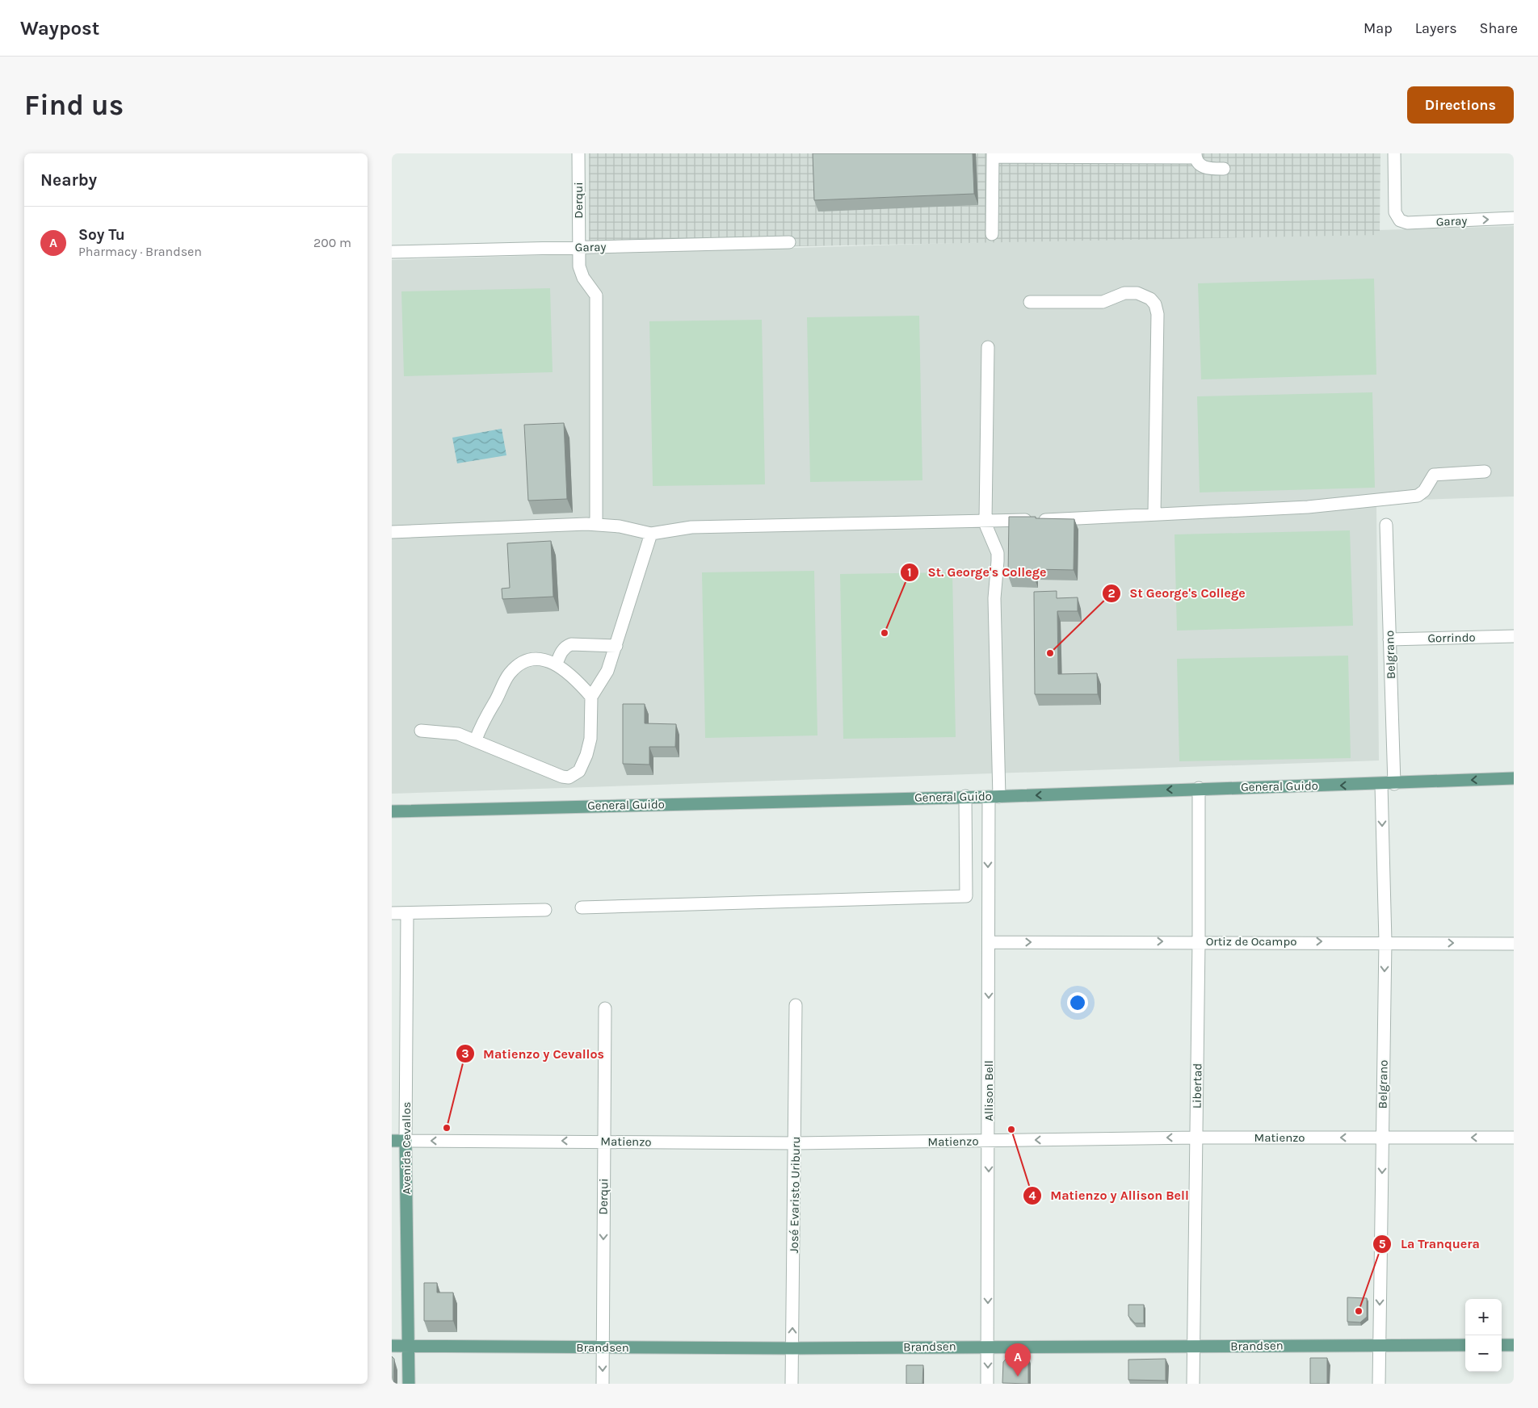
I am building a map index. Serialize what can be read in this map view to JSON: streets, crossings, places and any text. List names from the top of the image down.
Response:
{
  "streets": {
    "main road": [
      "General Guido",
      "Matienzo",
      "Avenida Cevallos",
      "Brandsen"
    ],
    "street": [
      "Derqui",
      "Garay",
      "Gorrindo",
      "Belgrano",
      "Ortiz de Ocampo",
      "Libertad",
      "Allison Bell",
      "José Evaristo Uriburu"
    ]
  },
  "crossings": [
    ["Derqui", "Garay"],
    ["Derqui", "Matienzo"],
    ["Derqui", "Brandsen"],
    ["Gorrindo", "Belgrano"],
    ["Belgrano", "General Guido"],
    ["Belgrano", "Ortiz de Ocampo"],
    ["Belgrano", "Matienzo"],
    ["Belgrano", "Brandsen"],
    ["General Guido", "Libertad"],
    ["General Guido", "Allison Bell"],
    ["Ortiz de Ocampo", "Libertad"],
    ["Ortiz de Ocampo", "Allison Bell"],
    ["Libertad", "Matienzo"],
    ["Libertad", "Brandsen"],
    ["Allison Bell", "Matienzo"],
    ["Allison Bell", "Brandsen"],
    ["Matienzo", "Avenida Cevallos"],
    ["Matienzo", "José Evaristo Uriburu"],
    ["Avenida Cevallos", "Brandsen"],
    ["José Evaristo Uriburu", "Brandsen"]
  ],
  "one_way": [
    "Belgrano",
    "General Guido",
    "Ortiz de Ocampo",
    "Allison Bell",
    "Matienzo",
    "José Evaristo Uriburu"
  ],
  "places": [
    "St. George's College",
    "St George's College",
    "Matienzo y Cevallos",
    "Matienzo y Allison Bell",
    "La Tranquera"
  ],
  "page": {
    "header": "Waypost",
    "nav": ["Map", "Layers", "Share"],
    "buttons": "Directions",
    "title": "Find us",
    "heading": "Nearby",
    "list": [
      {
        "mark": "A",
        "name": "Soy Tu",
        "note": "Pharmacy · Brandsen",
        "value": "200 m"
      }
    ],
    "map_buttons": ["+", "−"],
    "pins": "A"
  }
}
